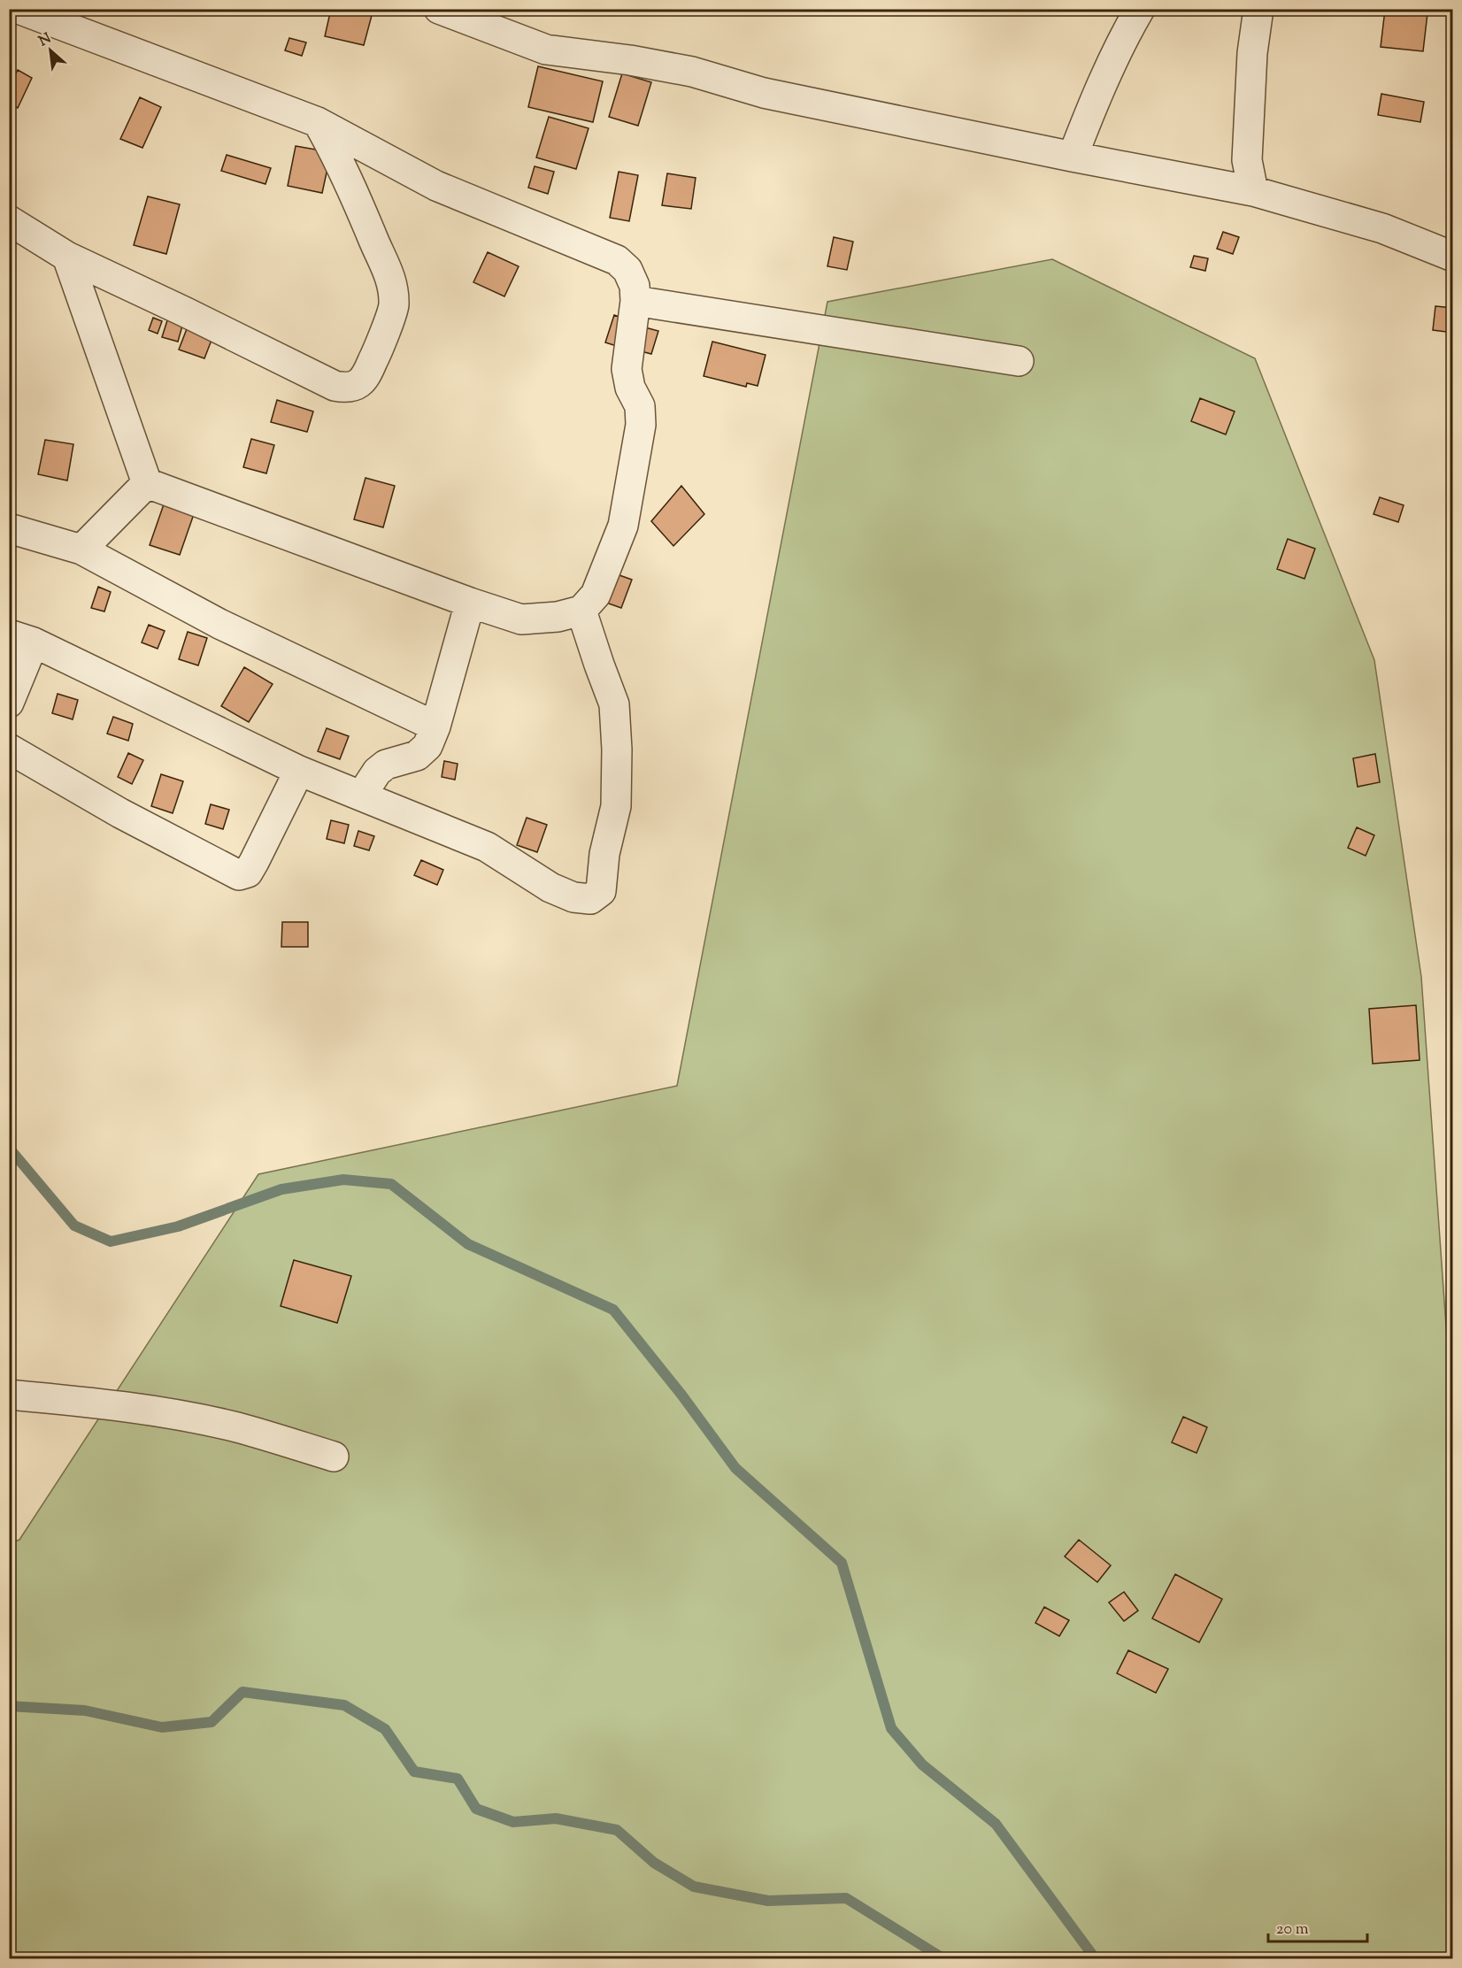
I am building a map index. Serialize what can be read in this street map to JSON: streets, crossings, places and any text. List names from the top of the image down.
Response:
{
  "scale_bar": "20 m",
  "north": "top left"
}
